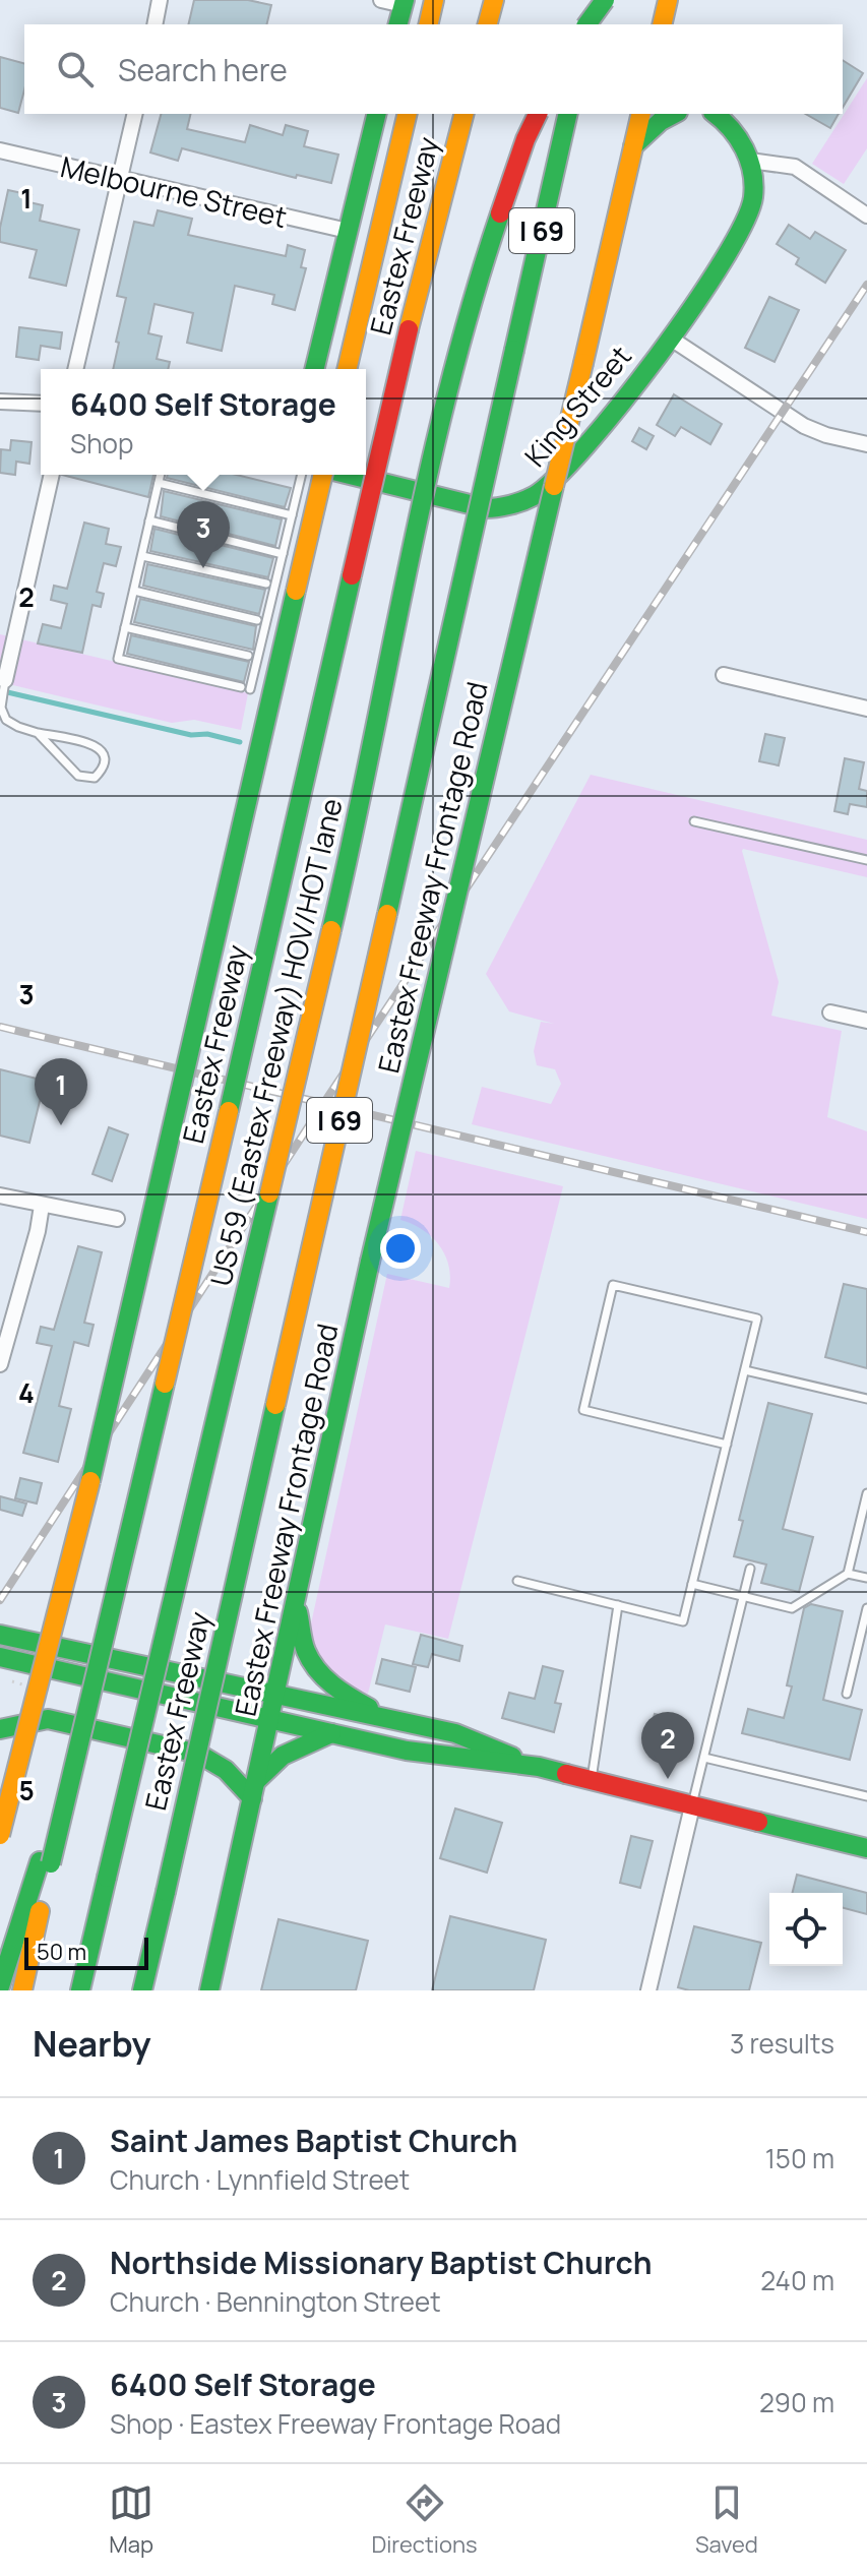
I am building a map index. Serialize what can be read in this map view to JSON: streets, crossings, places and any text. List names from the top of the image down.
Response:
{
  "streets": {
    "main road": [
      "I 69",
      "Eastex Freeway",
      "King Street",
      "Eastex Freeway Frontage Road",
      "US 59 (Eastex Freeway) HOV/HOT lane"
    ],
    "street": ["Melbourne Street"]
  },
  "scale_bar": "50 m",
  "page": {
    "search": "Search here",
    "popup": ["6400 Self Storage", "Shop"],
    "pins": ["3", "1", "2"],
    "scale": "50 m",
    "heading": ["Nearby", "3 results"],
    "list": [
      {
        "mark": "1",
        "name": "Saint James Baptist Church",
        "note": "Church · Lynnfield Street",
        "value": "150 m"
      },
      {
        "mark": "2",
        "name": "Northside Missionary Baptist Church",
        "note": "Church · Bennington Street",
        "value": "240 m"
      },
      {
        "mark": "3",
        "name": "6400 Self Storage",
        "note": "Shop · Eastex Freeway Frontage Road",
        "value": "290 m"
      }
    ],
    "nav": ["Map", "Directions", "Saved"]
  },
  "grid": {
    "rows": [
      "1",
      "2",
      "3",
      "4",
      "5"
    ]
  }
}
